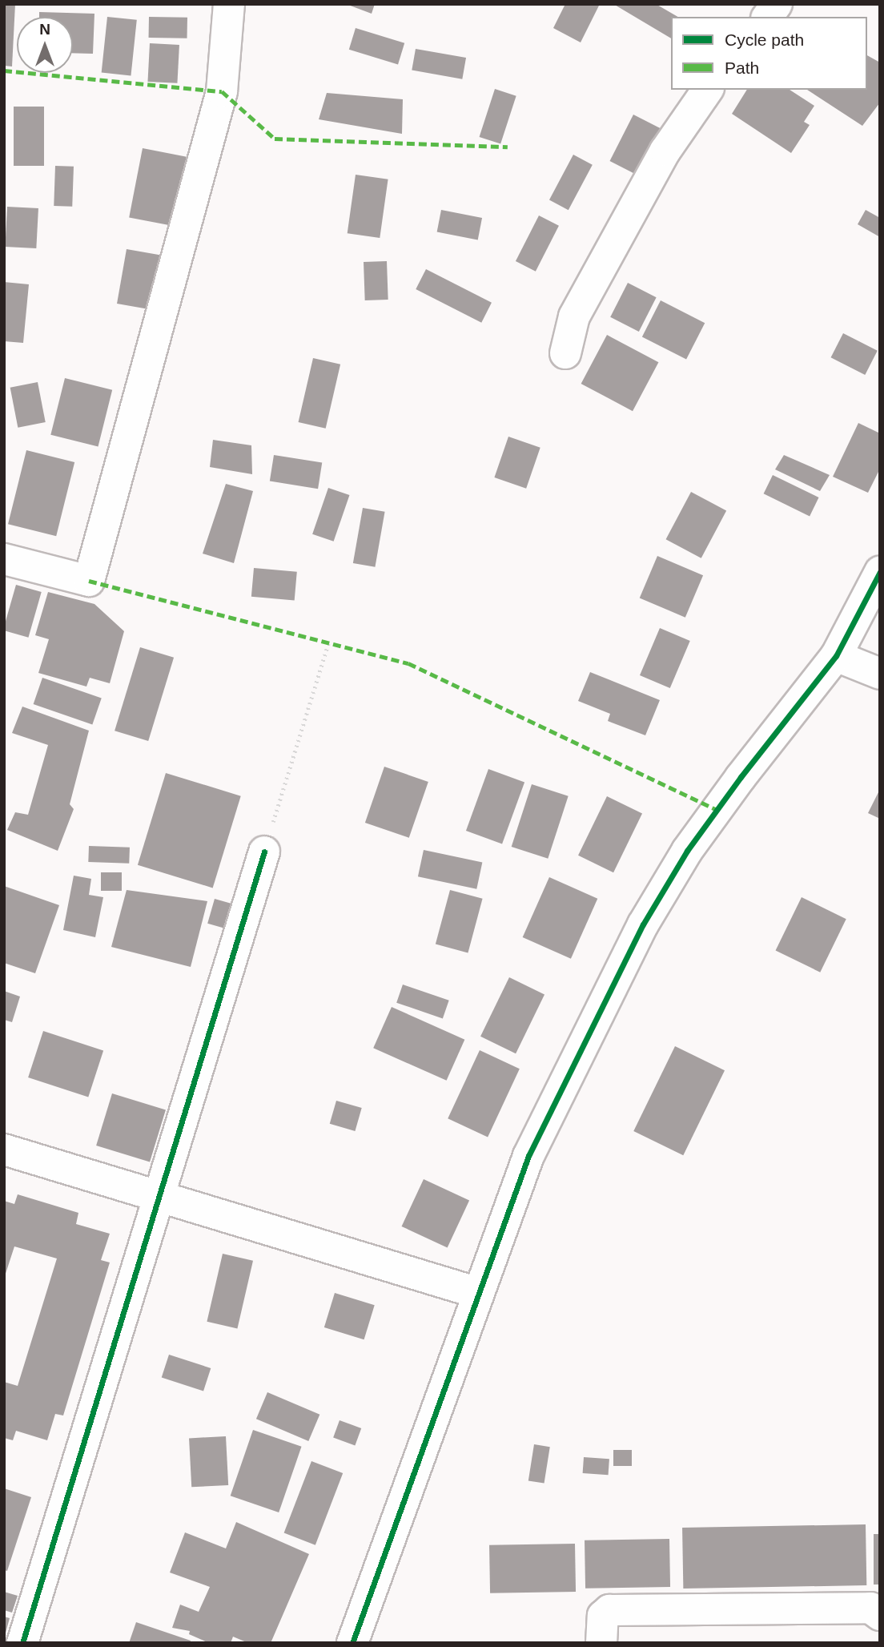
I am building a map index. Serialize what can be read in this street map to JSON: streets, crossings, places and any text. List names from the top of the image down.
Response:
{
  "legend": ["Cycle path", "Path"],
  "north": "top"
}
